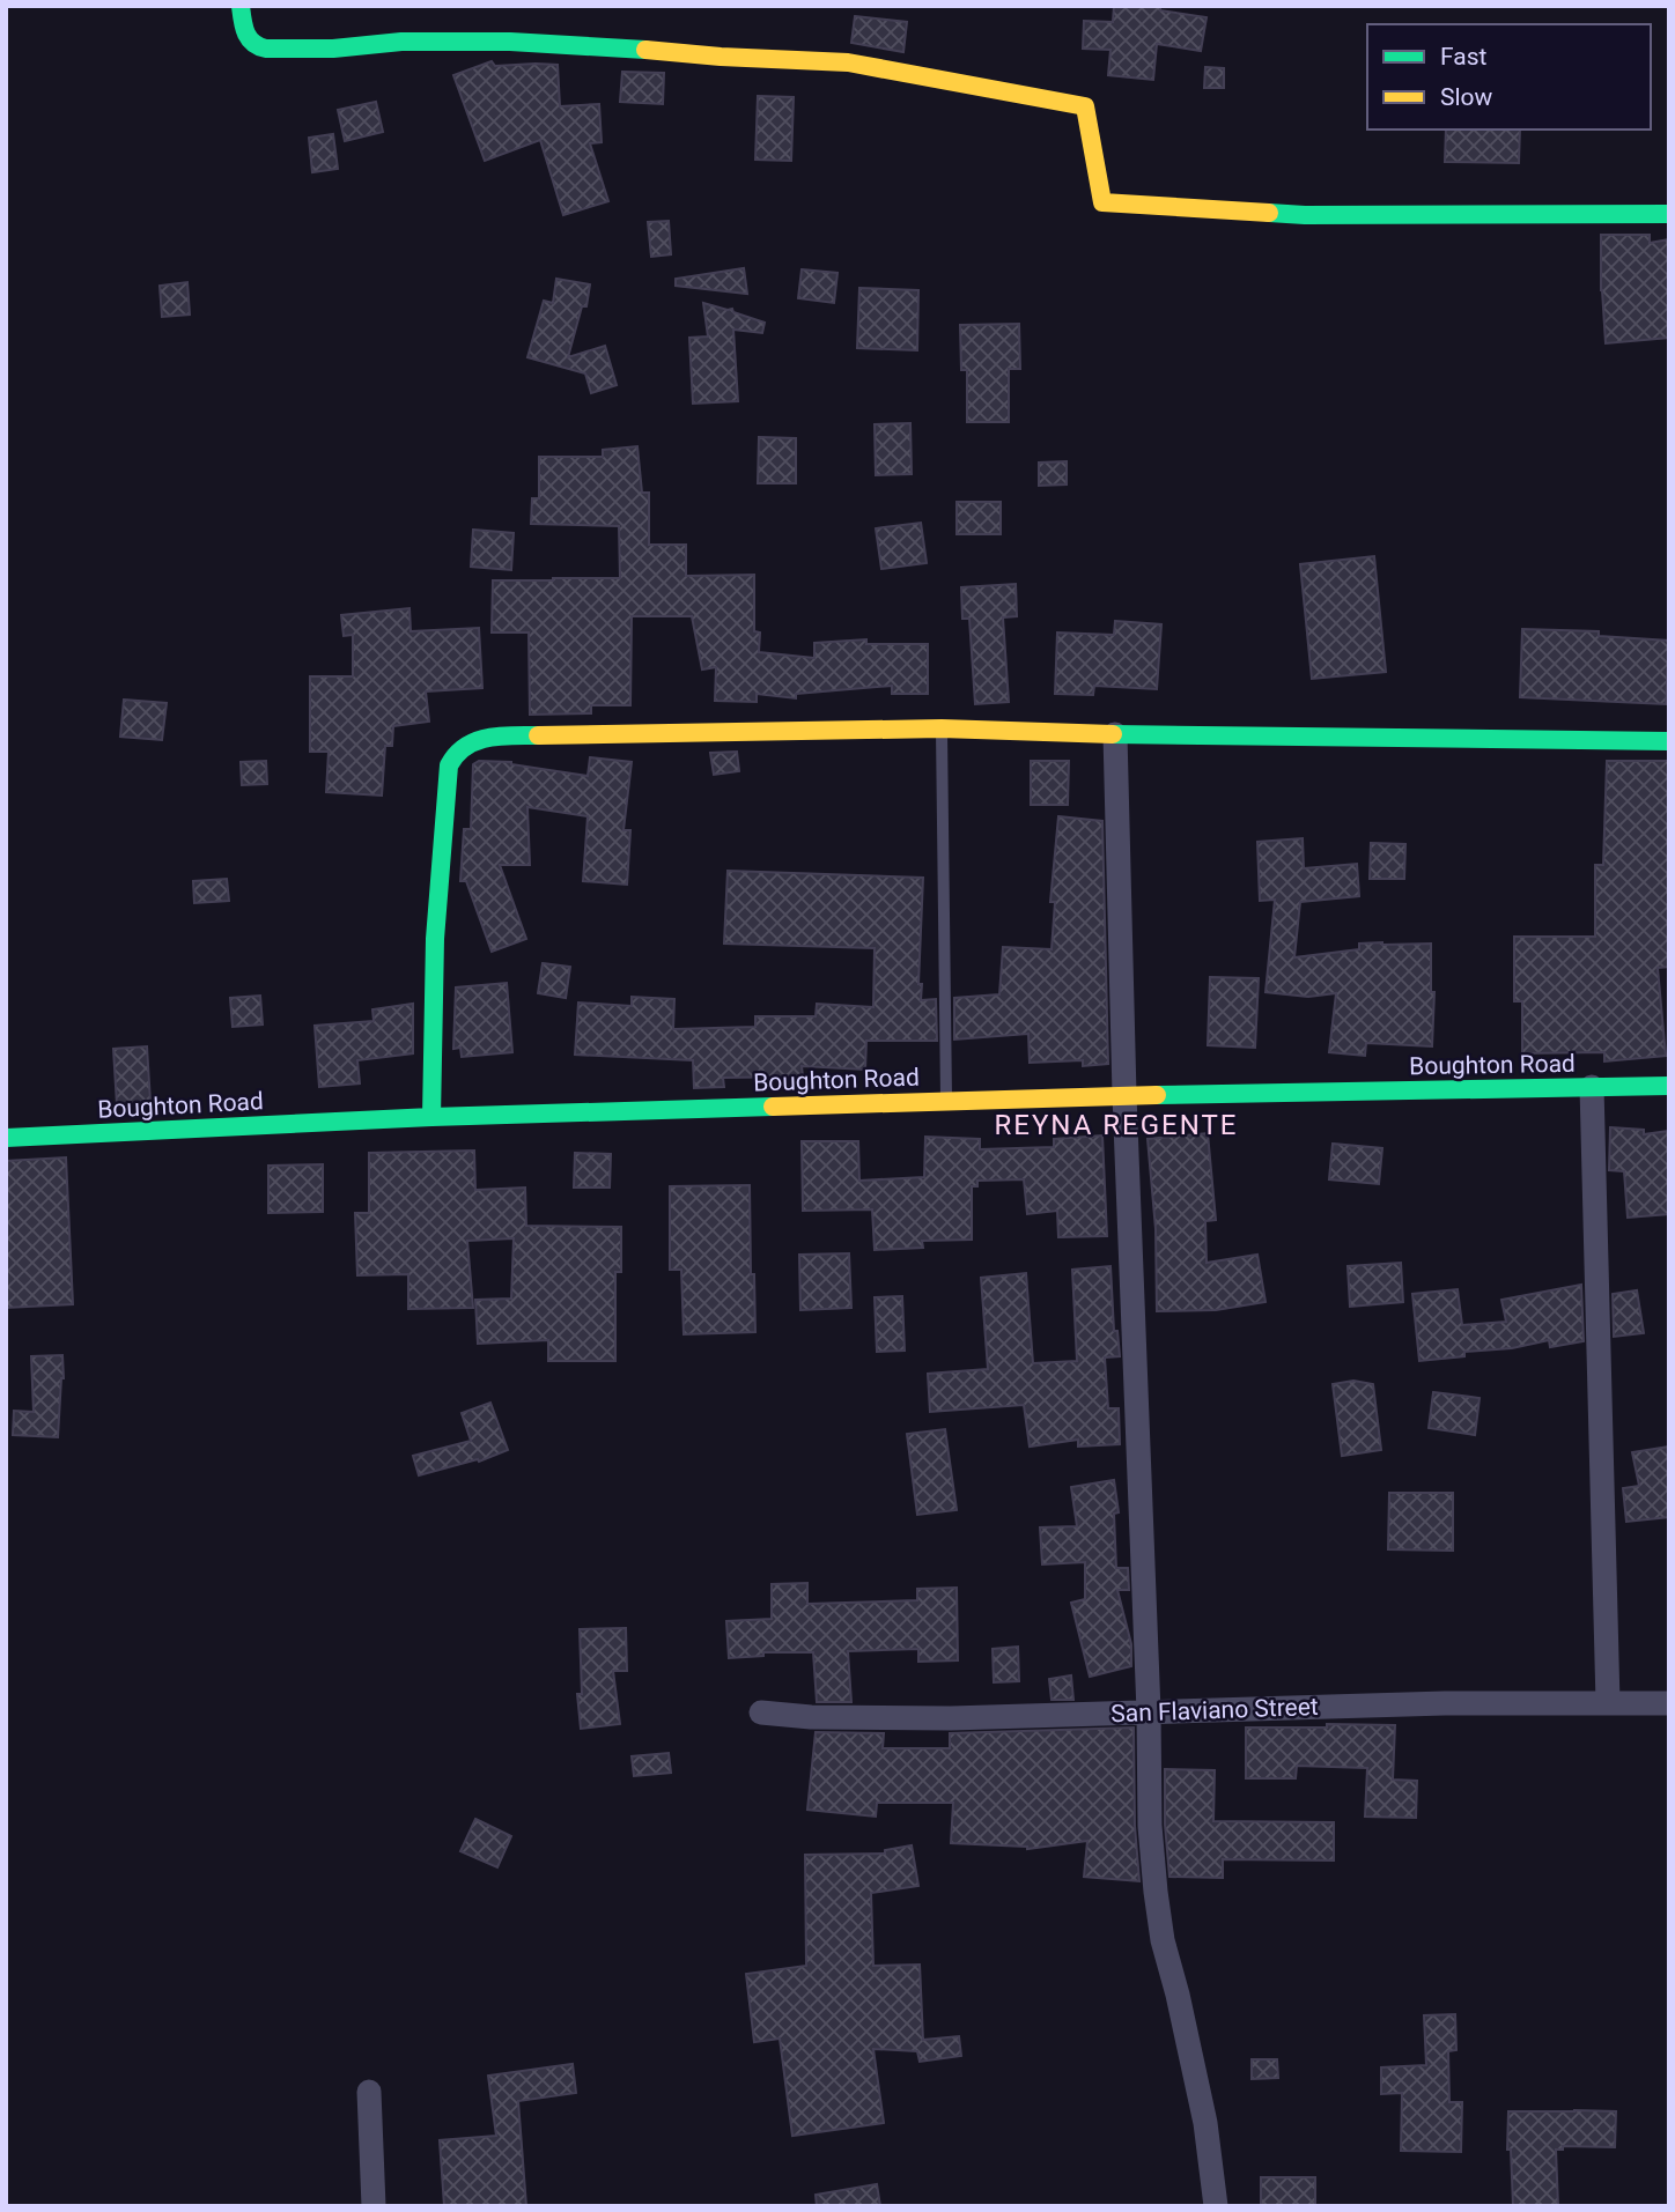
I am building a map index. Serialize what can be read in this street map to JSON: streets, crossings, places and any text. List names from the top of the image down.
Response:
{
  "streets": {
    "street": ["Boughton Road", "San Flaviano Street"]
  },
  "districts": ["REYNA REGENTE"],
  "legend": ["Fast", "Slow"]
}
